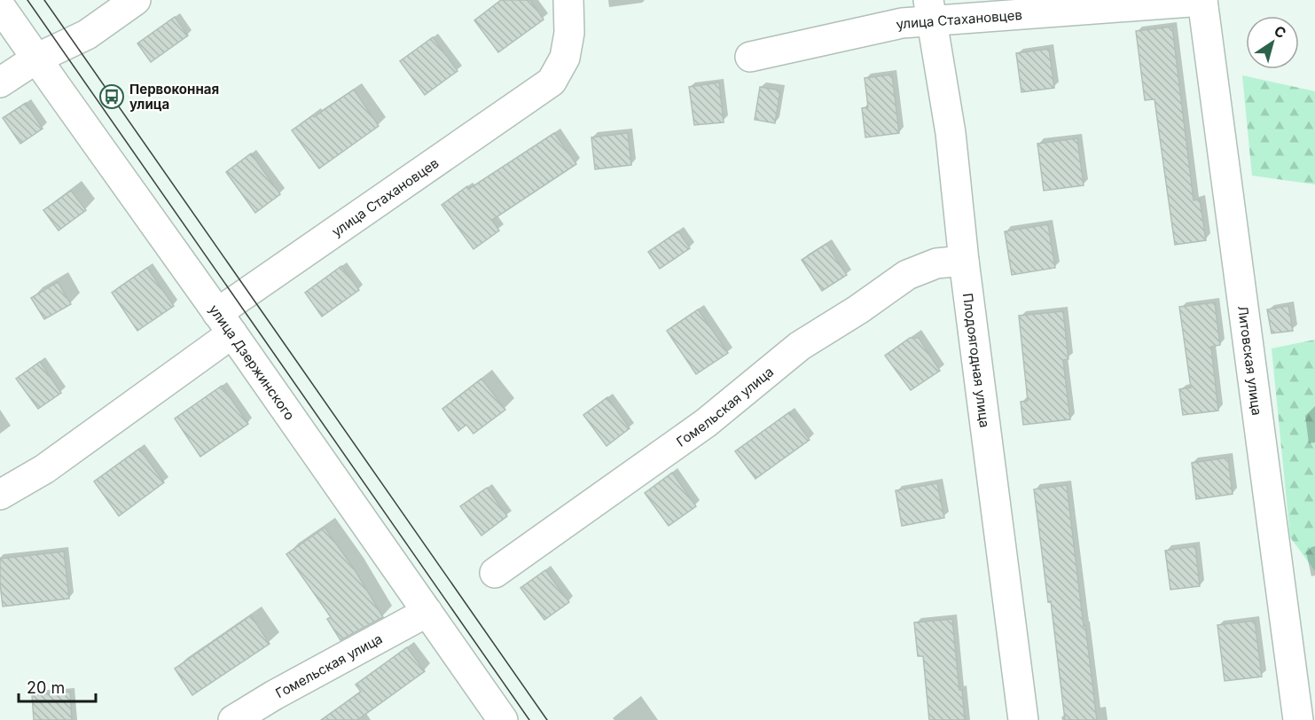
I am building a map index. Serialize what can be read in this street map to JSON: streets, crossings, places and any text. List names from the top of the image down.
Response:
{
  "streets": {
    "street": [
      "улица Стахановцев",
      "Плодоягодная улица",
      "Литовская улица",
      "улица Дзержинского",
      "Гомельская улица"
    ]
  },
  "crossings": [
    ["улица Стахановцев", "Плодоягодная улица"],
    ["улица Стахановцев", "Литовская улица"],
    ["улица Стахановцев", "улица Дзержинского"],
    ["Плодоягодная улица", "Гомельская улица"],
    ["улица Дзержинского", "Гомельская улица"]
  ],
  "places": {
    "bus stop": ["Первоконная улица"]
  },
  "scale_bar": "20 m",
  "north": "top right"
}
